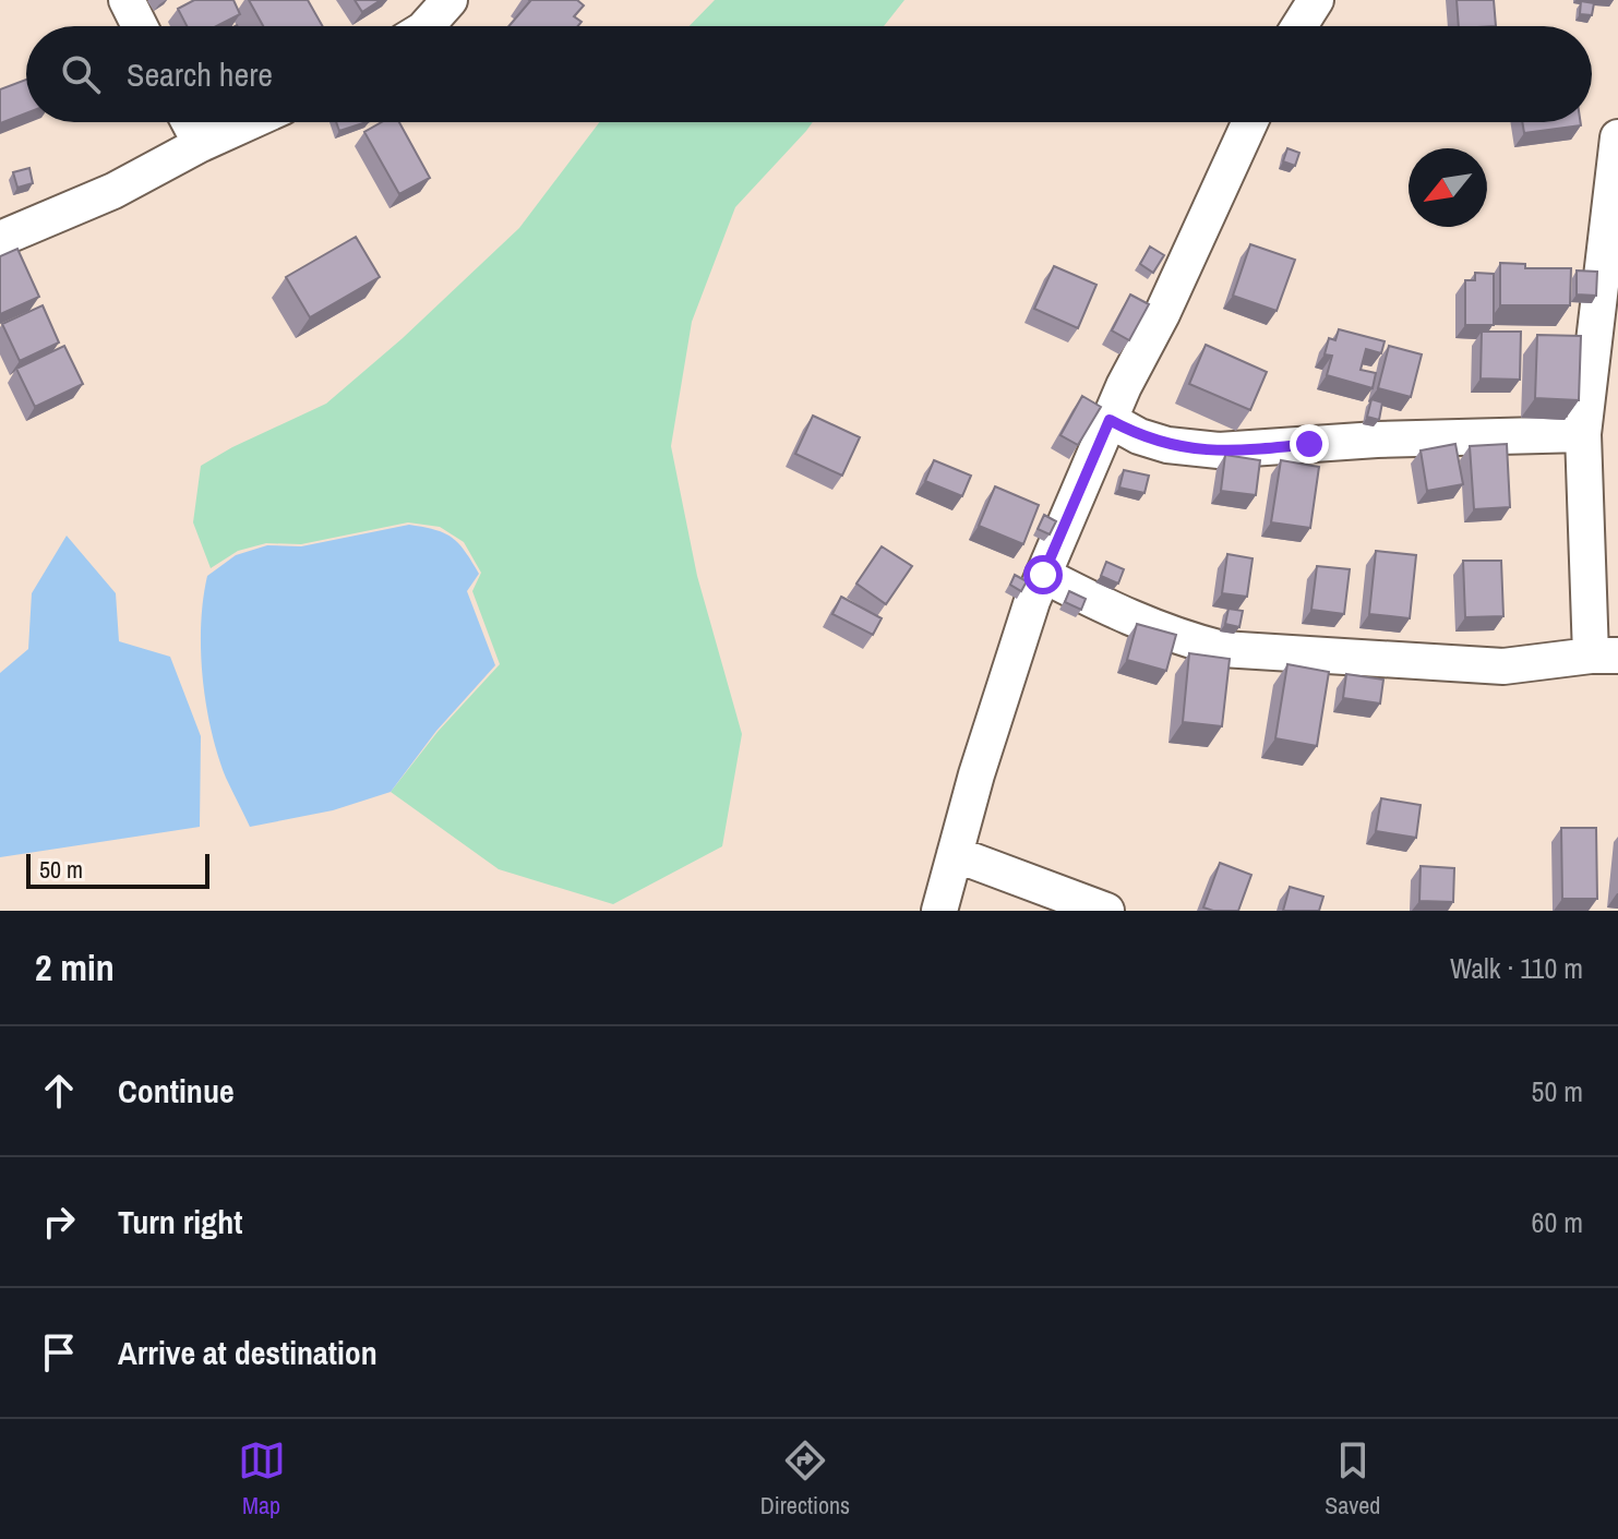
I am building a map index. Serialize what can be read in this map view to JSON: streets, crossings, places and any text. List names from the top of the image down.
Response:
{
  "scale_bar": "50 m",
  "north": "bottom left",
  "page": {
    "search": "Search here",
    "scale": "50 m",
    "heading": ["2 min", "Walk · 110 m"],
    "list": [
      ["Continue", "50 m"],
      ["Turn right", "60 m"],
      "Arrive at destination"
    ],
    "nav": ["Map", "Directions", "Saved"]
  }
}
